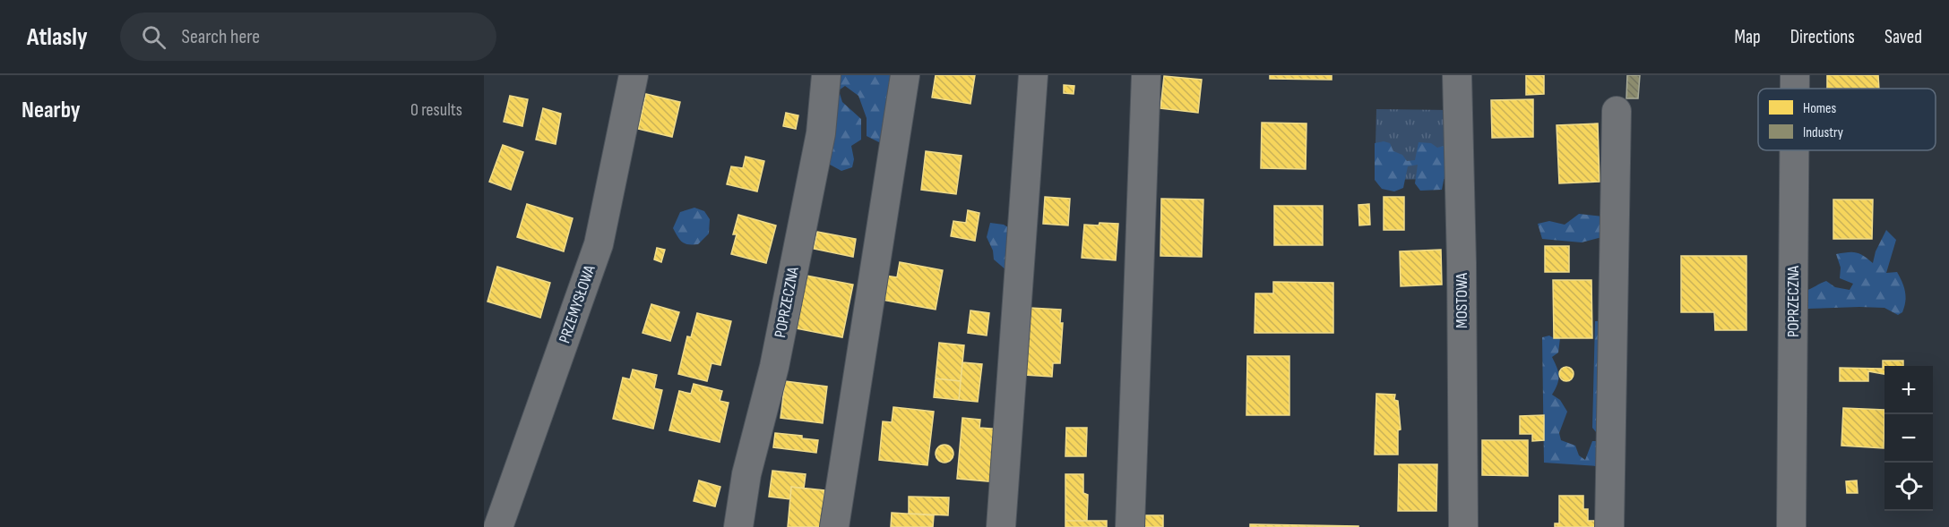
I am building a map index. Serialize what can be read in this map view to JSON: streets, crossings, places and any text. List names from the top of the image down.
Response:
{
  "streets": {
    "street": ["MOSTOWA", "POPRZECZNA", "PRZEMYSŁOWA"]
  },
  "legend": ["Homes", "Industry"],
  "page": {
    "header": "Atlasly",
    "search": "Search here",
    "nav": ["Map", "Directions", "Saved"],
    "heading": ["Nearby", "0 results"],
    "map_buttons": ["+", "−"]
  }
}
